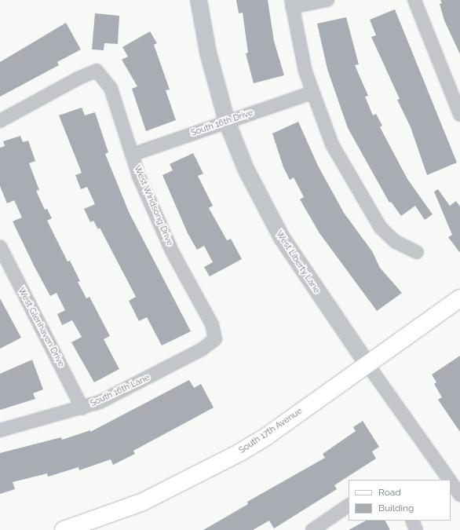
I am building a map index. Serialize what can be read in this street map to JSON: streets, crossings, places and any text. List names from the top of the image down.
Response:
{
  "streets": {
    "main road": ["South 17th Avenue"],
    "street": [
      "South 16th Drive",
      "West Windsong Drive",
      "West Liberty Lane",
      "West Glenhaven Drive",
      "South 16th Lane"
    ]
  },
  "crossings": [
    ["South 16th Drive", "West Windsong Drive"],
    ["South 16th Drive", "West Liberty Lane"],
    ["West Windsong Drive", "South 16th Lane"],
    ["West Liberty Lane", "South 17th Avenue"],
    ["West Glenhaven Drive", "South 16th Lane"]
  ],
  "legend": ["Road", "Building"]
}
